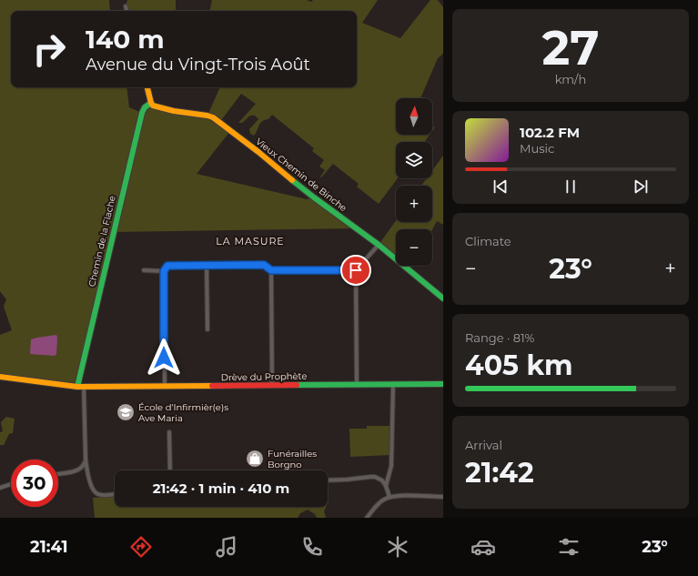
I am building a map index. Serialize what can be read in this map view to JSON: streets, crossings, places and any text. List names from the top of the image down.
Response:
{
  "streets": {
    "street": ["Vieux Chemin de Binche", "Chemin de la Flache", "Drève du Prophète"]
  },
  "crossings": [
    ["Vieux Chemin de Binche", "Chemin de la Flache"],
    ["Chemin de la Flache", "Drève du Prophète"]
  ],
  "districts": ["LA MASURE"],
  "places": {
    "school or university": ["École d'Infirmièr(e)s Ave Maria"],
    "shop": ["Funérailles Borgno"]
  },
  "north": "top",
  "page": {
    "tile": [
      ["27", "km/h"],
      "Climate",
      ["Range · 81%", "405 km"],
      ["Arrival", "21:42"]
    ],
    "turn": ["140 m", "Avenue du Vingt-Trois Août"],
    "map_buttons": ["+", "−"],
    "song": ["102.2 FM", "Music"],
    "heat": ["−", "23°", "+"],
    "limit": "30",
    "trip": "21:42 · 1 min · 410 m",
    "tabs": ["21:41", "23°"]
  }
}
